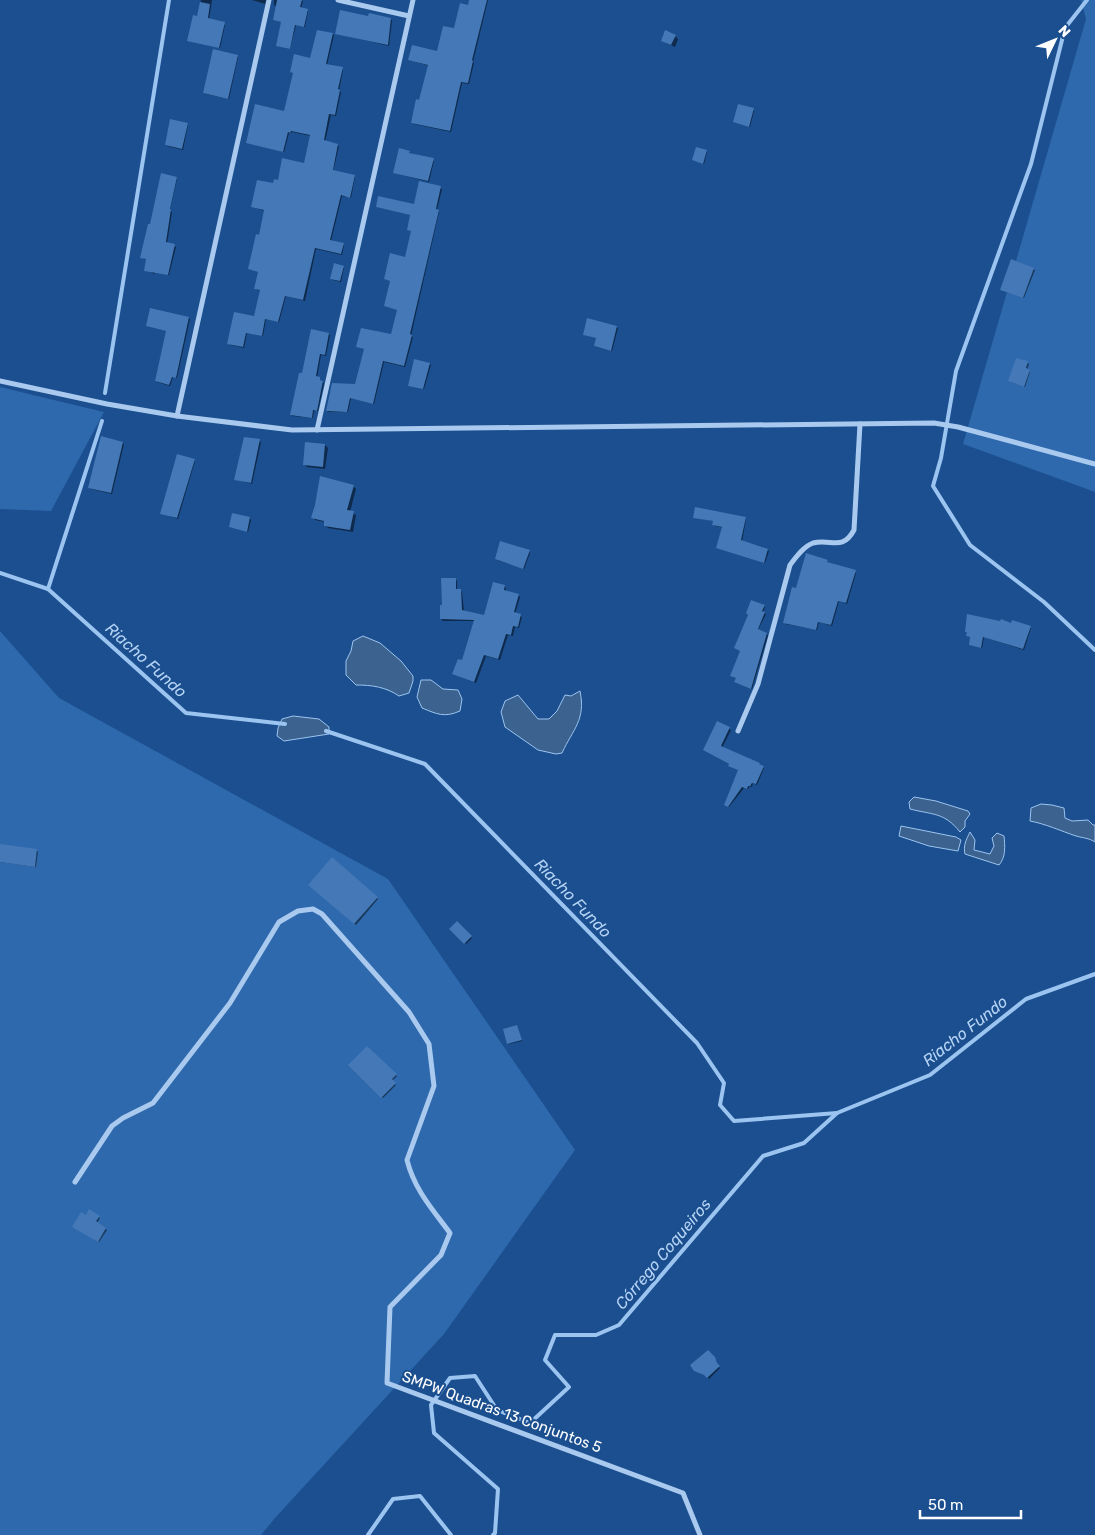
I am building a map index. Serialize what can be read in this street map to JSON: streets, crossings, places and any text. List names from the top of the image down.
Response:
{
  "streets": {
    "street": ["SMPW Quadras 13 Conjuntos 5"]
  },
  "water": ["Riacho Fundo", "Córrego Coqueiros"],
  "scale_bar": "50 m",
  "north": "top right"
}
